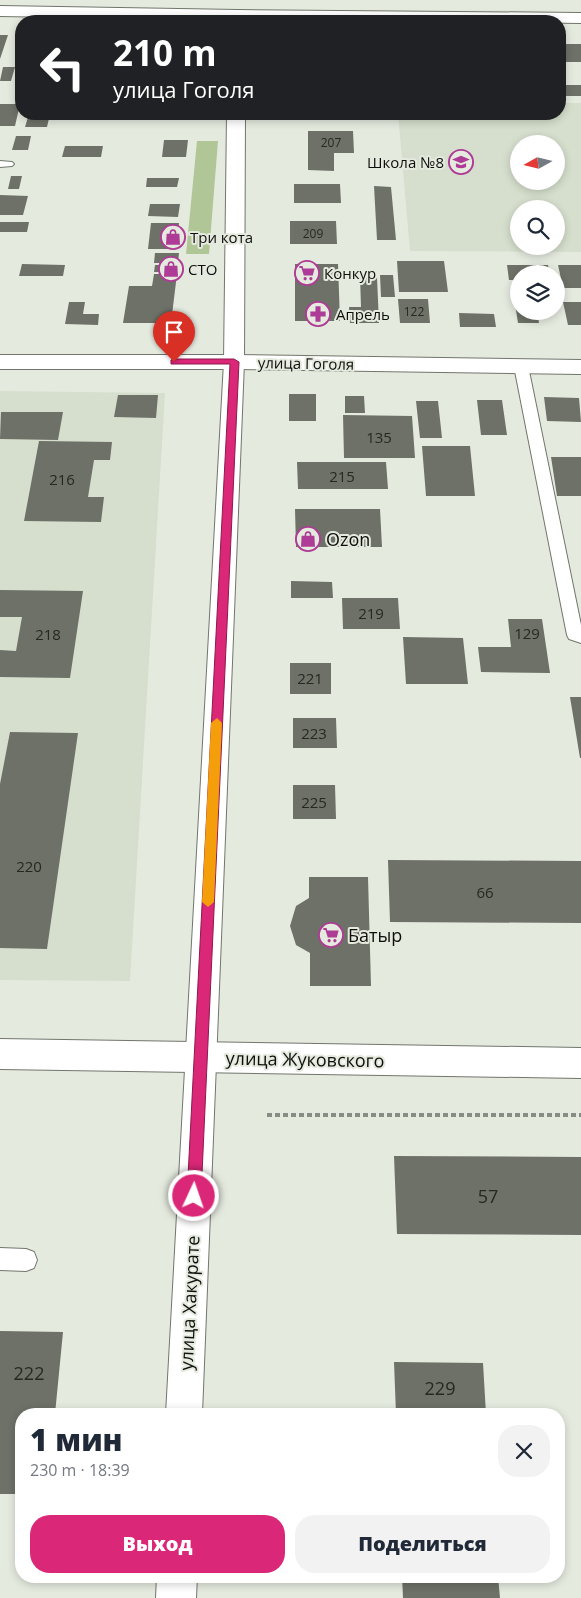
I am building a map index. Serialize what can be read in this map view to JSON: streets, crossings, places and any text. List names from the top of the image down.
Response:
{
  "streets": {
    "main road": ["улица Гоголя", "улица Жуковского", "улица Хакурате"]
  },
  "crossings": [
    ["улица Гоголя", "улица Хакурате"],
    ["улица Жуковского", "улица Хакурате"]
  ],
  "places": {
    "school or university": ["Школа №8"],
    "shop": ["Три кота", "СТО", "Ozon"],
    "supermarket": ["Конкур", "Батыр"],
    "pharmacy": ["Апрель"]
  },
  "house_numbers": [
    "207",
    "209",
    "122",
    "135",
    "215",
    "216",
    "219",
    "129",
    "218",
    "221",
    "223",
    "225",
    "220",
    "66",
    "57",
    "222",
    "229"
  ],
  "north": "left",
  "page": {
    "turn": ["210 m", "улица Гоголя"],
    "heading": ["1 мин", "230 m · 18:39"],
    "buttons": ["Выход", "Поделиться"]
  }
}
